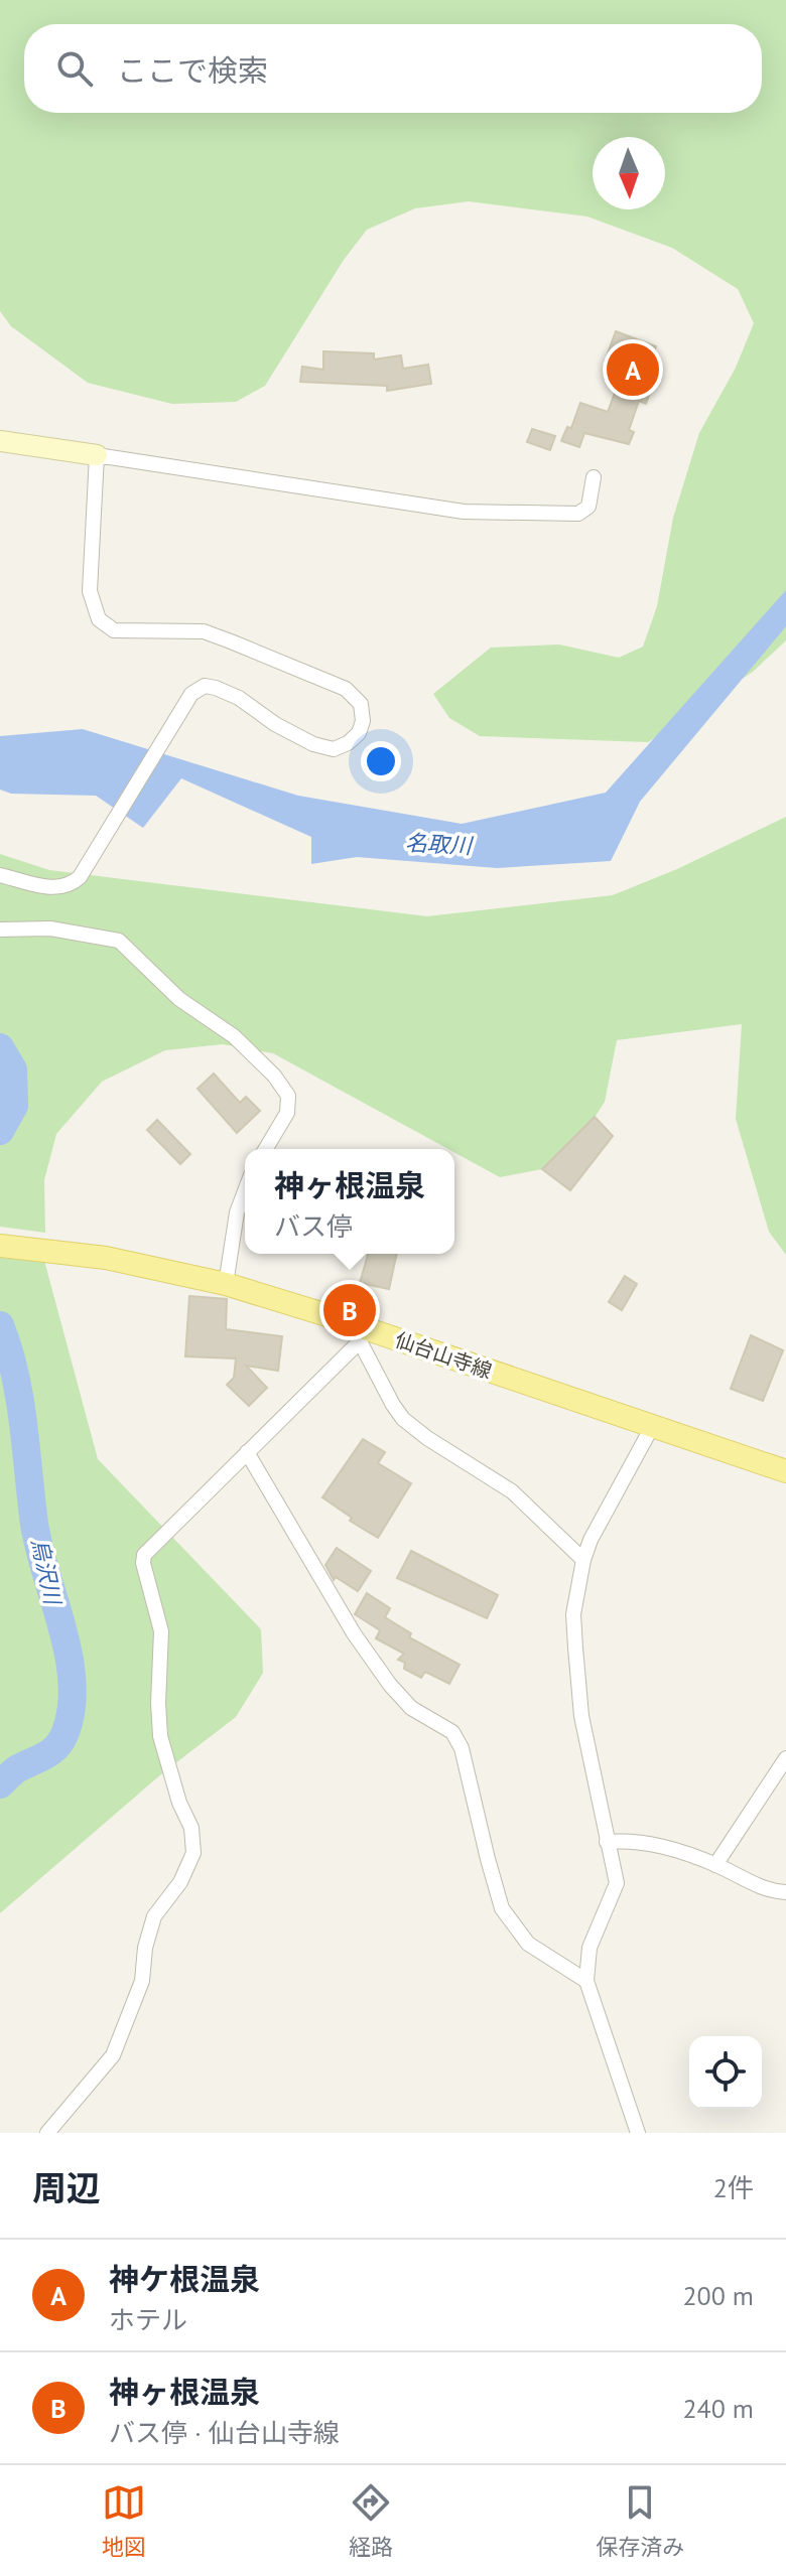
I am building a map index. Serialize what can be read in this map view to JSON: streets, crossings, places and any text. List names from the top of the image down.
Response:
{
  "streets": {
    "main road": ["仙台山寺線"]
  },
  "water": ["名取川", "烏沢川"],
  "north": "bottom",
  "page": {
    "search": "ここで検索",
    "pins": ["A", "B"],
    "popup": ["神ヶ根温泉", "バス停"],
    "heading": ["周辺", "2件"],
    "list": [
      {
        "mark": "A",
        "name": "神ケ根温泉",
        "note": "ホテル",
        "value": "200 m"
      },
      {
        "mark": "B",
        "name": "神ヶ根温泉",
        "note": "バス停 · 仙台山寺線",
        "value": "240 m"
      }
    ],
    "nav": ["地図", "経路", "保存済み"]
  }
}
